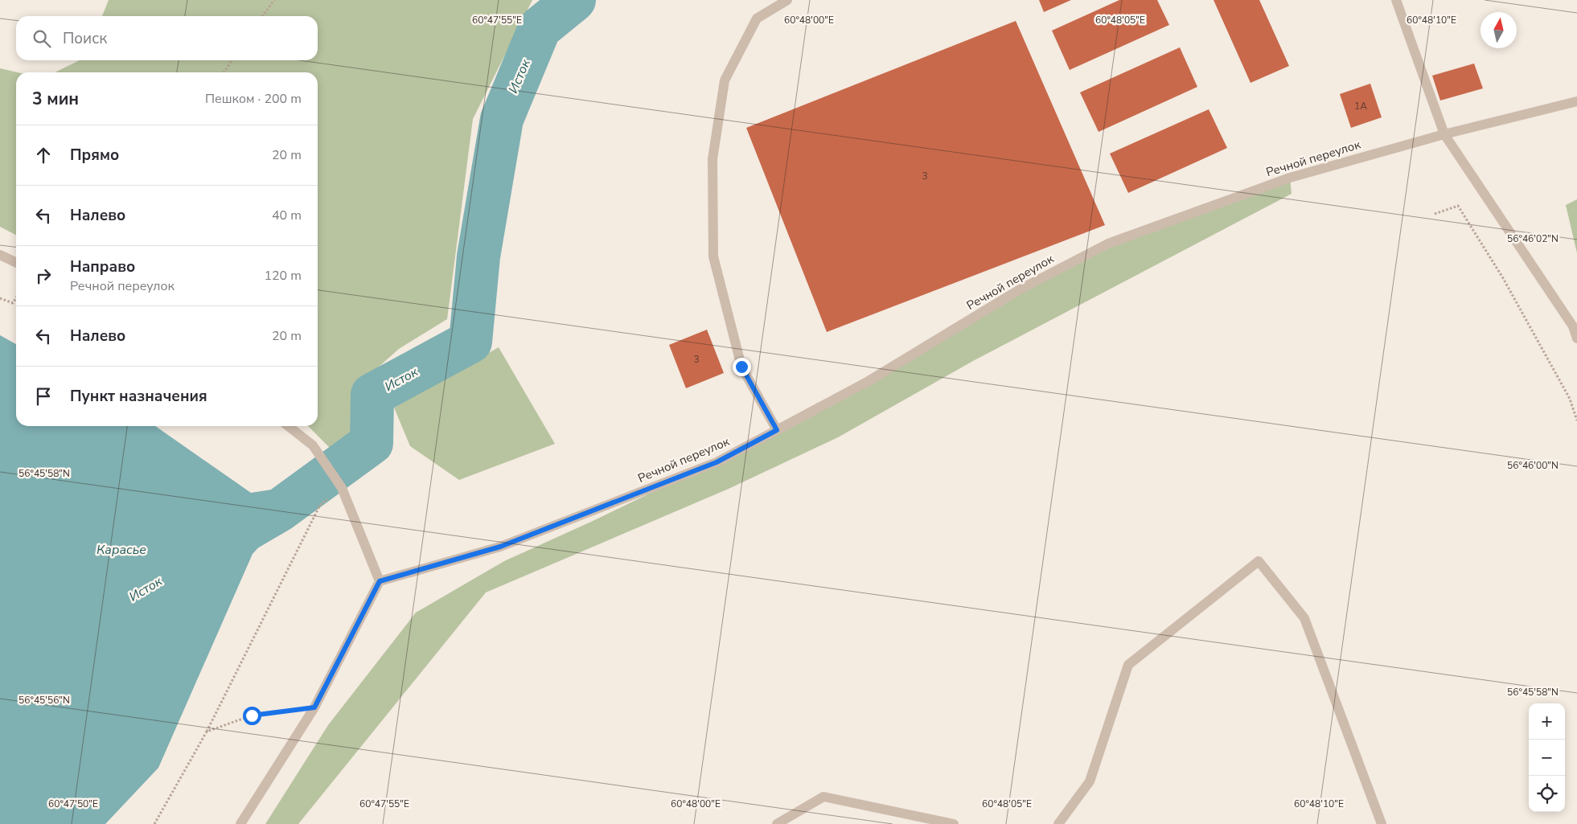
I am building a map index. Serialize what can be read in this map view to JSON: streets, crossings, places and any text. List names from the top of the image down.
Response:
{
  "streets": {
    "street": ["Речной переулок"]
  },
  "water": ["Исток", "Карасье"],
  "house_numbers": ["1А", "3", "3"],
  "north": "top",
  "page": {
    "search": "Поиск",
    "heading": ["3 мин", "Пешком · 200 m"],
    "list": [
      ["Прямо", "20 m"],
      ["Налево", "40 m"],
      ["Направо", "Речной переулок", "120 m"],
      ["Налево", "20 m"],
      "Пункт назначения"
    ],
    "map_buttons": ["+", "−"]
  },
  "coordinates": [
    "60°47'55\"E",
    "60°48'00\"E",
    "60°48'05\"E",
    "60°48'10\"E",
    "56°46'02\"N",
    "56°46'00\"N",
    "56°45'58\"N",
    "56°45'56\"N",
    "60°47'50\"E"
  ]
}
